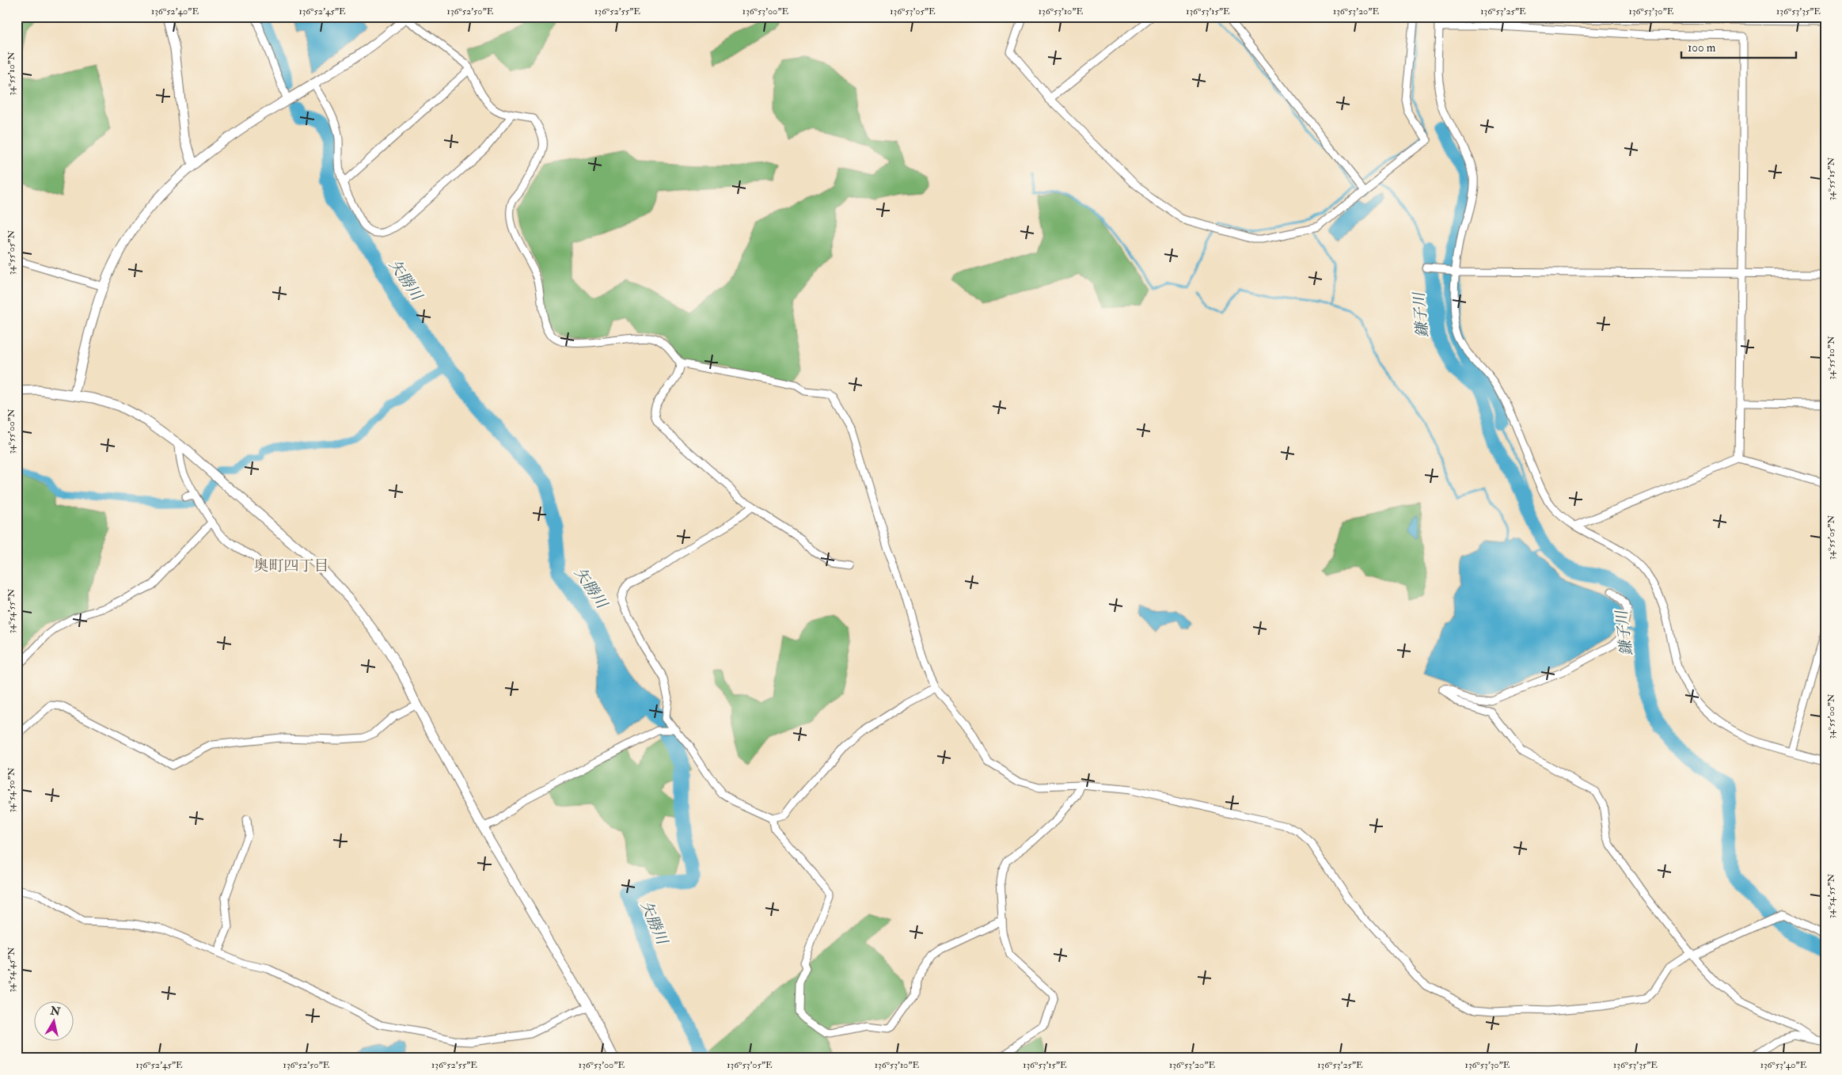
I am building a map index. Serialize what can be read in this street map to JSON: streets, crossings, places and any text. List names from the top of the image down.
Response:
{
  "districts": ["奥町四丁目"],
  "water": ["矢勝川", "鎌子川"],
  "scale_bar": "100 m",
  "north": "top",
  "coordinates": [
    "136°52'40\"E",
    "136°52'45\"E",
    "136°52'50\"E",
    "136°52'55\"E",
    "136°53'00\"E",
    "136°53'05\"E",
    "136°53'10\"E",
    "136°53'15\"E",
    "136°53'20\"E",
    "136°53'25\"E",
    "136°53'30\"E",
    "136°53'35\"E",
    "34°55'10\"N",
    "34°55'15\"N",
    "34°55'05\"N",
    "34°55'00\"N",
    "34°54'55\"N",
    "34°54'50\"N",
    "34°54'45\"N",
    "136°53'40\"E"
  ]
}
